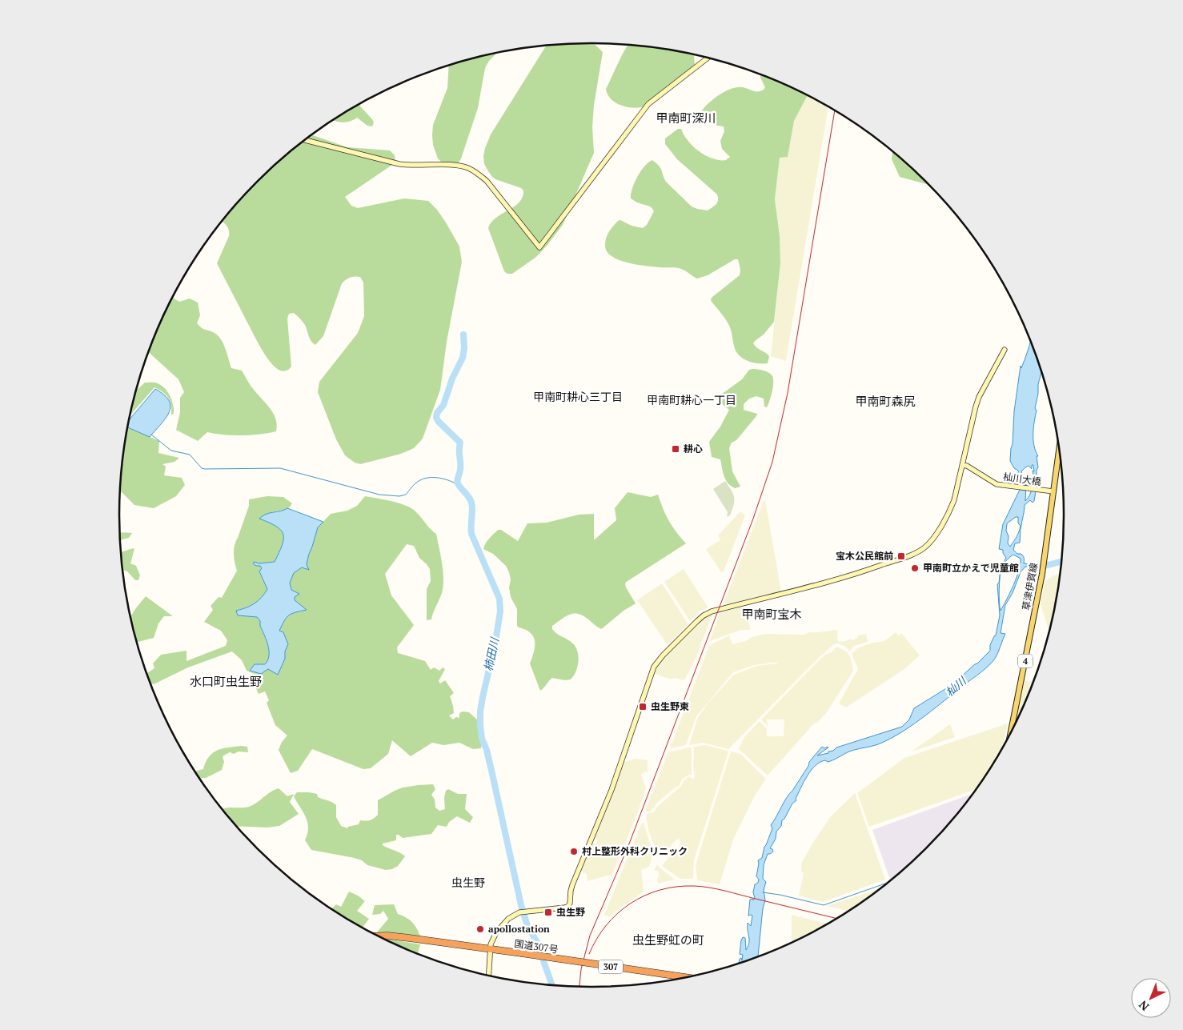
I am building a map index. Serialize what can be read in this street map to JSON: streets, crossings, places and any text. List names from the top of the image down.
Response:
{
  "streets": {
    "highway": ["国道307号", "307"],
    "main road": ["草津伊賀線", "4"],
    "street": ["杣川大橋"]
  },
  "crossings": [
    ["杣川大橋", "草津伊賀線"]
  ],
  "districts": [
    "甲南町深川",
    "甲南町耕心三丁目",
    "甲南町耕心一丁目",
    "甲南町森尻",
    "甲南町宝木",
    "水口町虫生野",
    "虫生野",
    "虫生野虹の町"
  ],
  "water": ["柿田川", "杣川"],
  "places": {
    "transit": [
      "耕心",
      "宝木公民館前",
      "虫生野東",
      "虫生野"
    ],
    "other": ["甲南町立かえで児童館", "村上整形外科クリニック", "apollostation"]
  },
  "north": "bottom left"
}
